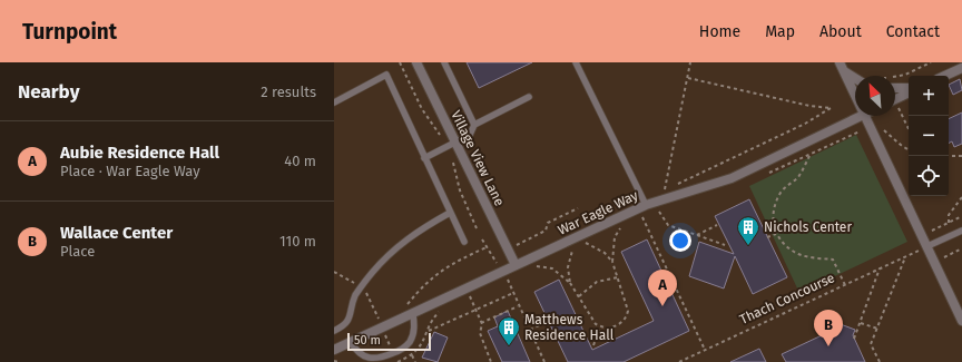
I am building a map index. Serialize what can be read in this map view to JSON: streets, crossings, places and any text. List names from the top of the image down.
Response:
{
  "streets": {
    "street": ["Village View Lane", "War Eagle Way"],
    "path": ["Thach Concourse"]
  },
  "crossings": [
    ["Village View Lane", "War Eagle Way"]
  ],
  "places": {
    "building": ["Nichols Center", "Matthews Residence Hall"]
  },
  "scale_bar": "50 m",
  "north": "top left",
  "page": {
    "header": "Turnpoint",
    "nav": [
      "Home",
      "Map",
      "About",
      "Contact"
    ],
    "heading": ["Nearby", "2 results"],
    "map_buttons": ["+", "−"],
    "list": [
      {
        "mark": "A",
        "name": "Aubie Residence Hall",
        "note": "Place · War Eagle Way",
        "value": "40 m"
      },
      {
        "mark": "B",
        "name": "Wallace Center",
        "note": "Place",
        "value": "110 m"
      }
    ],
    "pins": ["A", "B"],
    "scale": "50 m"
  }
}
